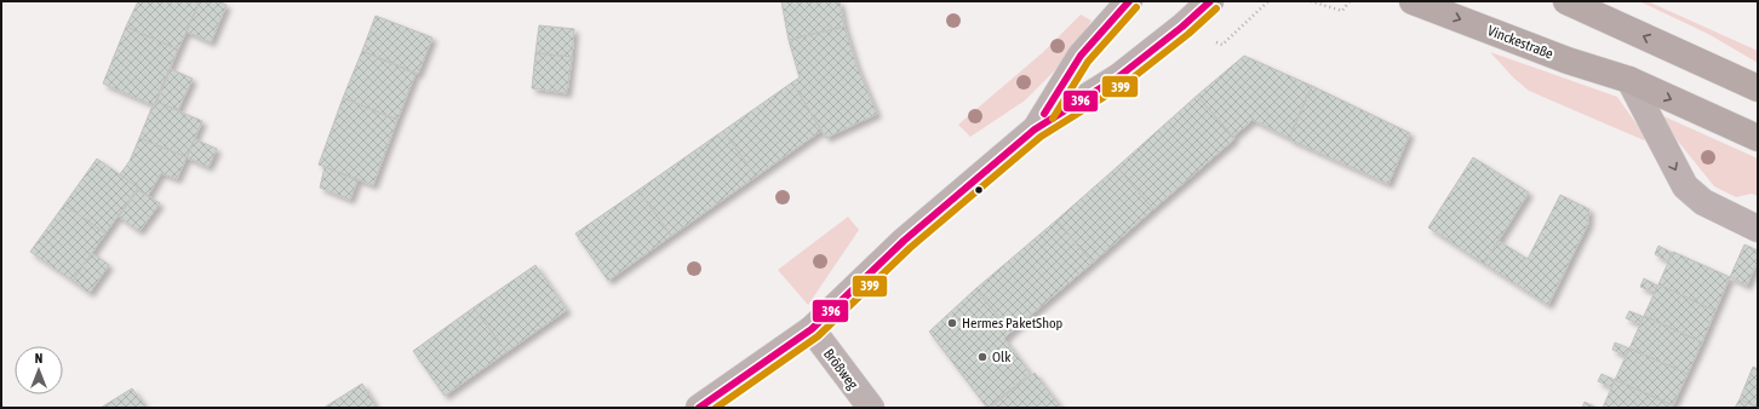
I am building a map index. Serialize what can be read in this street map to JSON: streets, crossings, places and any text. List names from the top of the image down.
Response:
{
  "streets": {
    "main road": ["Vinckestraße"],
    "street": ["Brößweg"]
  },
  "places": ["Hermes PaketShop", "Olk"],
  "lines": ["transit line 396", "transit line 399"],
  "north": "top"
}
